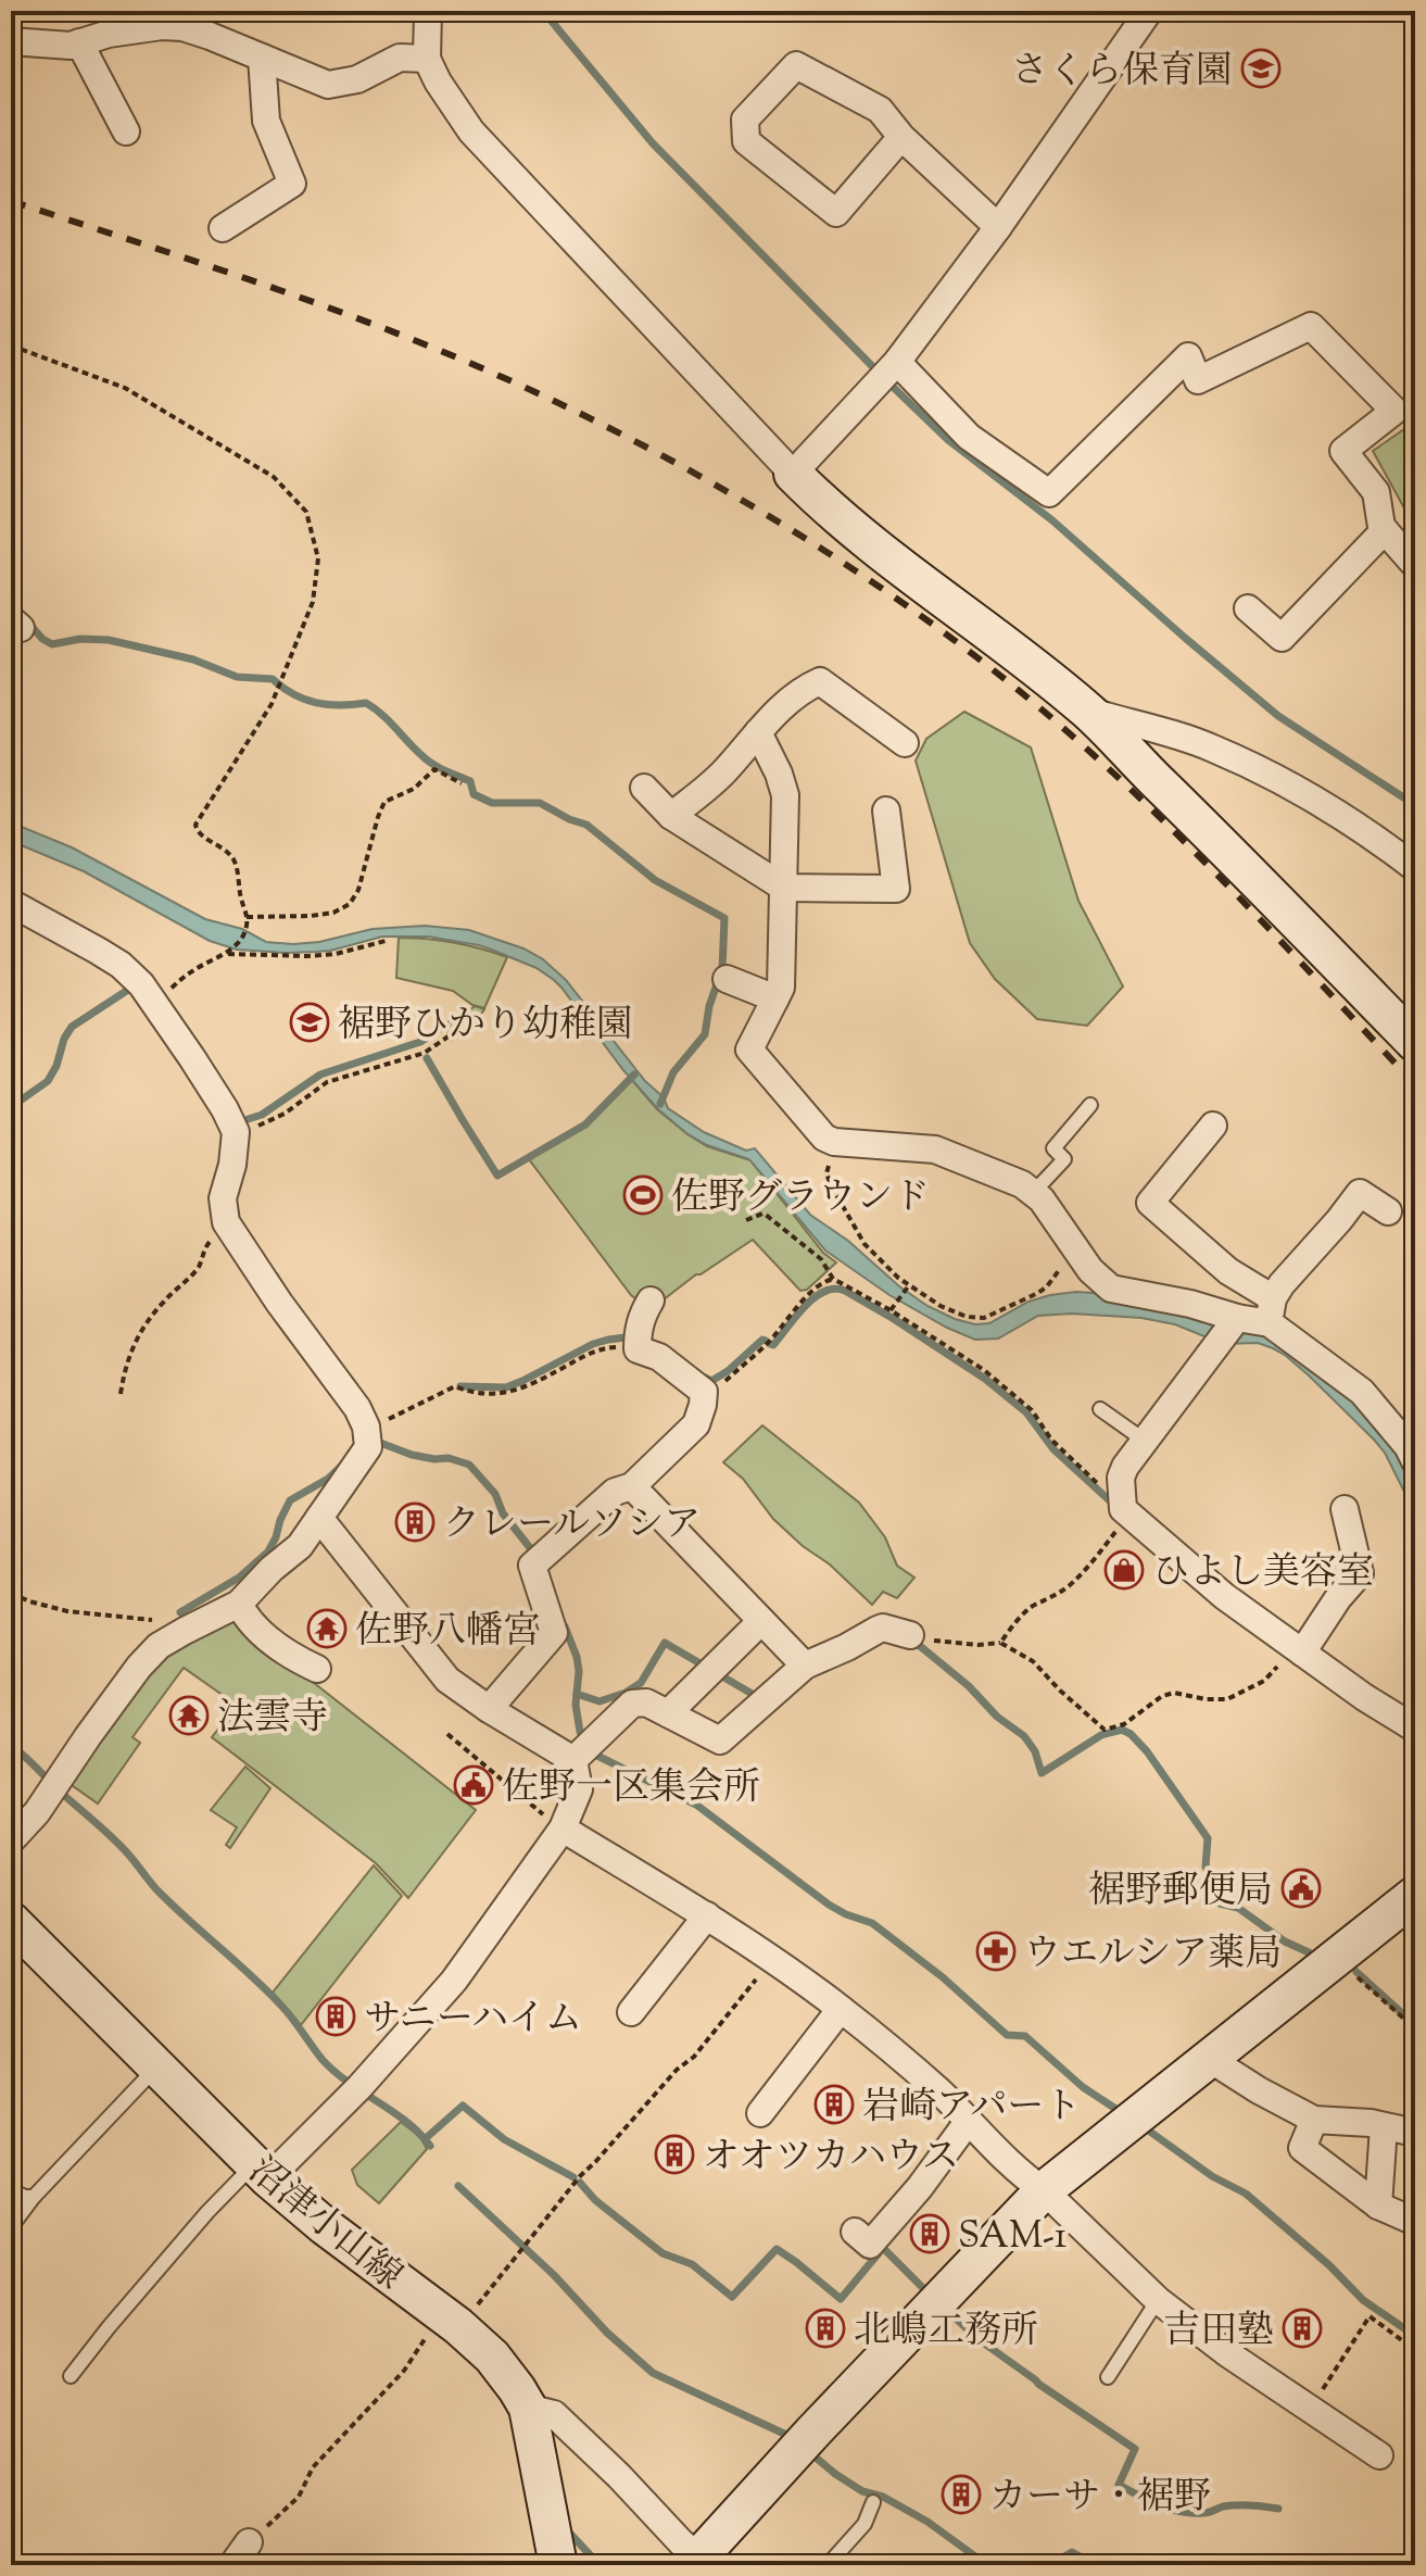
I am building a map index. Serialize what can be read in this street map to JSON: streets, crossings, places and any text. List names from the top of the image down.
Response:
{
  "streets": {
    "street": ["沼津小山線"]
  },
  "places": {
    "school or university": ["さくら保育園", "裾野ひかり幼稚園"],
    "sports": ["佐野グラウンド"],
    "building": [
      "クレールソシア",
      "サニーハイム",
      "岩崎アパート",
      "オオツカハウス",
      "SAM-1",
      "北嶋工務所",
      "吉田塾",
      "カーサ・裾野"
    ],
    "shop": ["ひよし美容室"],
    "temple": ["佐野八幡宮", "法雲寺"],
    "public building": ["佐野一区集会所", "裾野郵便局"],
    "pharmacy": ["ウエルシア薬局"]
  }
}
